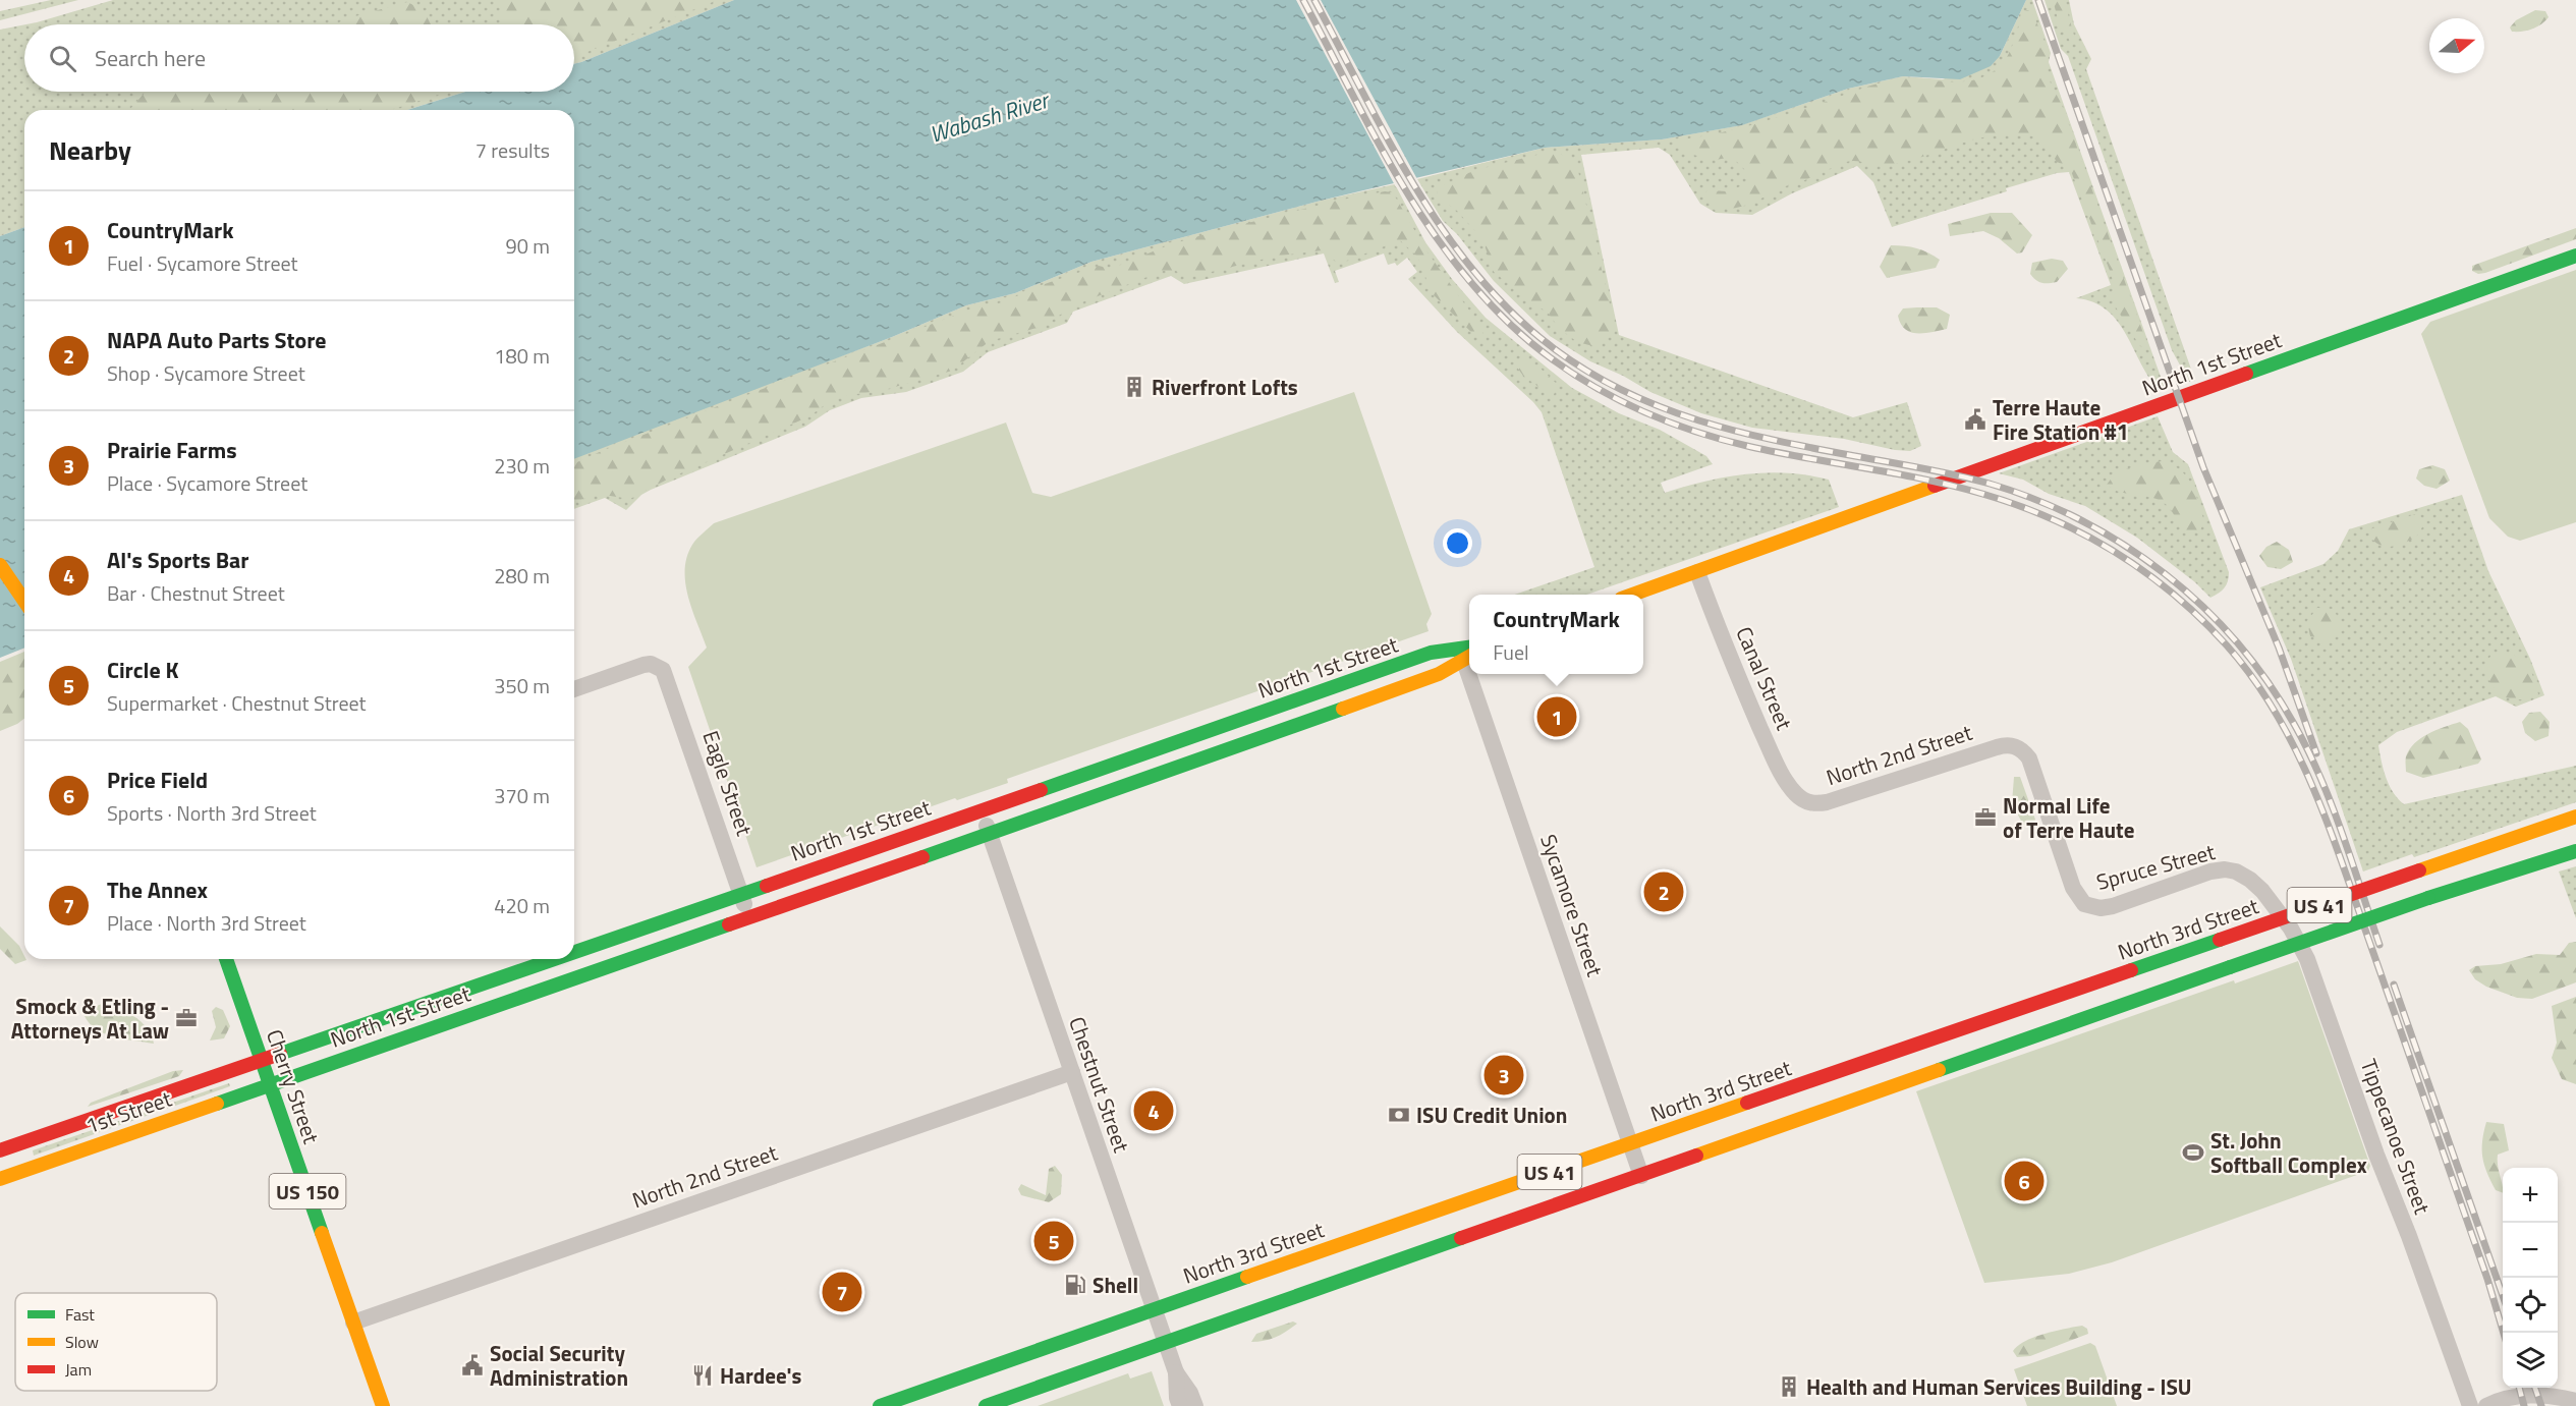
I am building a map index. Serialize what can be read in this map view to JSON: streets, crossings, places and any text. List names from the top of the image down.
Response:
{
  "streets": {
    "main road": [
      "North 1st Street",
      "US 41",
      "North 3rd Street",
      "Cherry Street",
      "1st Street",
      "US 150"
    ],
    "street": [
      "Canal Street",
      "North 2nd Street",
      "Eagle Street",
      "Spruce Street",
      "Sycamore Street",
      "Chestnut Street",
      "Tippecanoe Street"
    ]
  },
  "crossings": [
    ["North 1st Street", "Canal Street"],
    ["North 1st Street", "Eagle Street"],
    ["North 1st Street", "Chestnut Street"],
    ["North 1st Street", "Cherry Street"],
    ["North 1st Street", "1st Street"],
    ["Canal Street", "North 2nd Street"],
    ["North 2nd Street", "Spruce Street"],
    ["North 2nd Street", "Chestnut Street"],
    ["North 2nd Street", "Cherry Street"],
    ["Spruce Street", "Tippecanoe Street"],
    ["Sycamore Street", "US 41"],
    ["Sycamore Street", "North 3rd Street"],
    ["US 41", "Chestnut Street"],
    ["North 3rd Street", "Chestnut Street"],
    ["Cherry Street", "1st Street"]
  ],
  "water": ["Wabash River"],
  "places": {
    "building": ["Riverfront Lofts", "Health and Human Services Building - ISU"],
    "public building": ["Terre Haute Fire Station #1", "Social Security Administration"],
    "office": ["Normal Life of Terre Haute", "Smock & Etling - Attorneys At Law"],
    "bank": ["ISU Credit Union"],
    "sports": ["St. John Softball Complex"],
    "fuel station": ["Shell"],
    "restaurant": ["Hardee's"]
  },
  "legend": ["Fast", "Slow", "Jam"],
  "north": "right",
  "page": {
    "search": "Search here",
    "heading": ["Nearby", "7 results"],
    "list": [
      {
        "mark": "1",
        "name": "CountryMark",
        "note": "Fuel · Sycamore Street",
        "value": "90 m"
      },
      {
        "mark": "2",
        "name": "NAPA Auto Parts Store",
        "note": "Shop · Sycamore Street",
        "value": "180 m"
      },
      {
        "mark": "3",
        "name": "Prairie Farms",
        "note": "Place · Sycamore Street",
        "value": "230 m"
      },
      {
        "mark": "4",
        "name": "Al's Sports Bar",
        "note": "Bar · Chestnut Street",
        "value": "280 m"
      },
      {
        "mark": "5",
        "name": "Circle K",
        "note": "Supermarket · Chestnut Street",
        "value": "350 m"
      },
      {
        "mark": "6",
        "name": "Price Field",
        "note": "Sports · North 3rd Street",
        "value": "370 m"
      },
      {
        "mark": "7",
        "name": "The Annex",
        "note": "Place · North 3rd Street",
        "value": "420 m"
      }
    ],
    "popup": ["CountryMark", "Fuel"],
    "pins": [
      "1",
      "2",
      "3",
      "4",
      "6",
      "5",
      "7"
    ],
    "map_buttons": ["+", "−"]
  }
}
